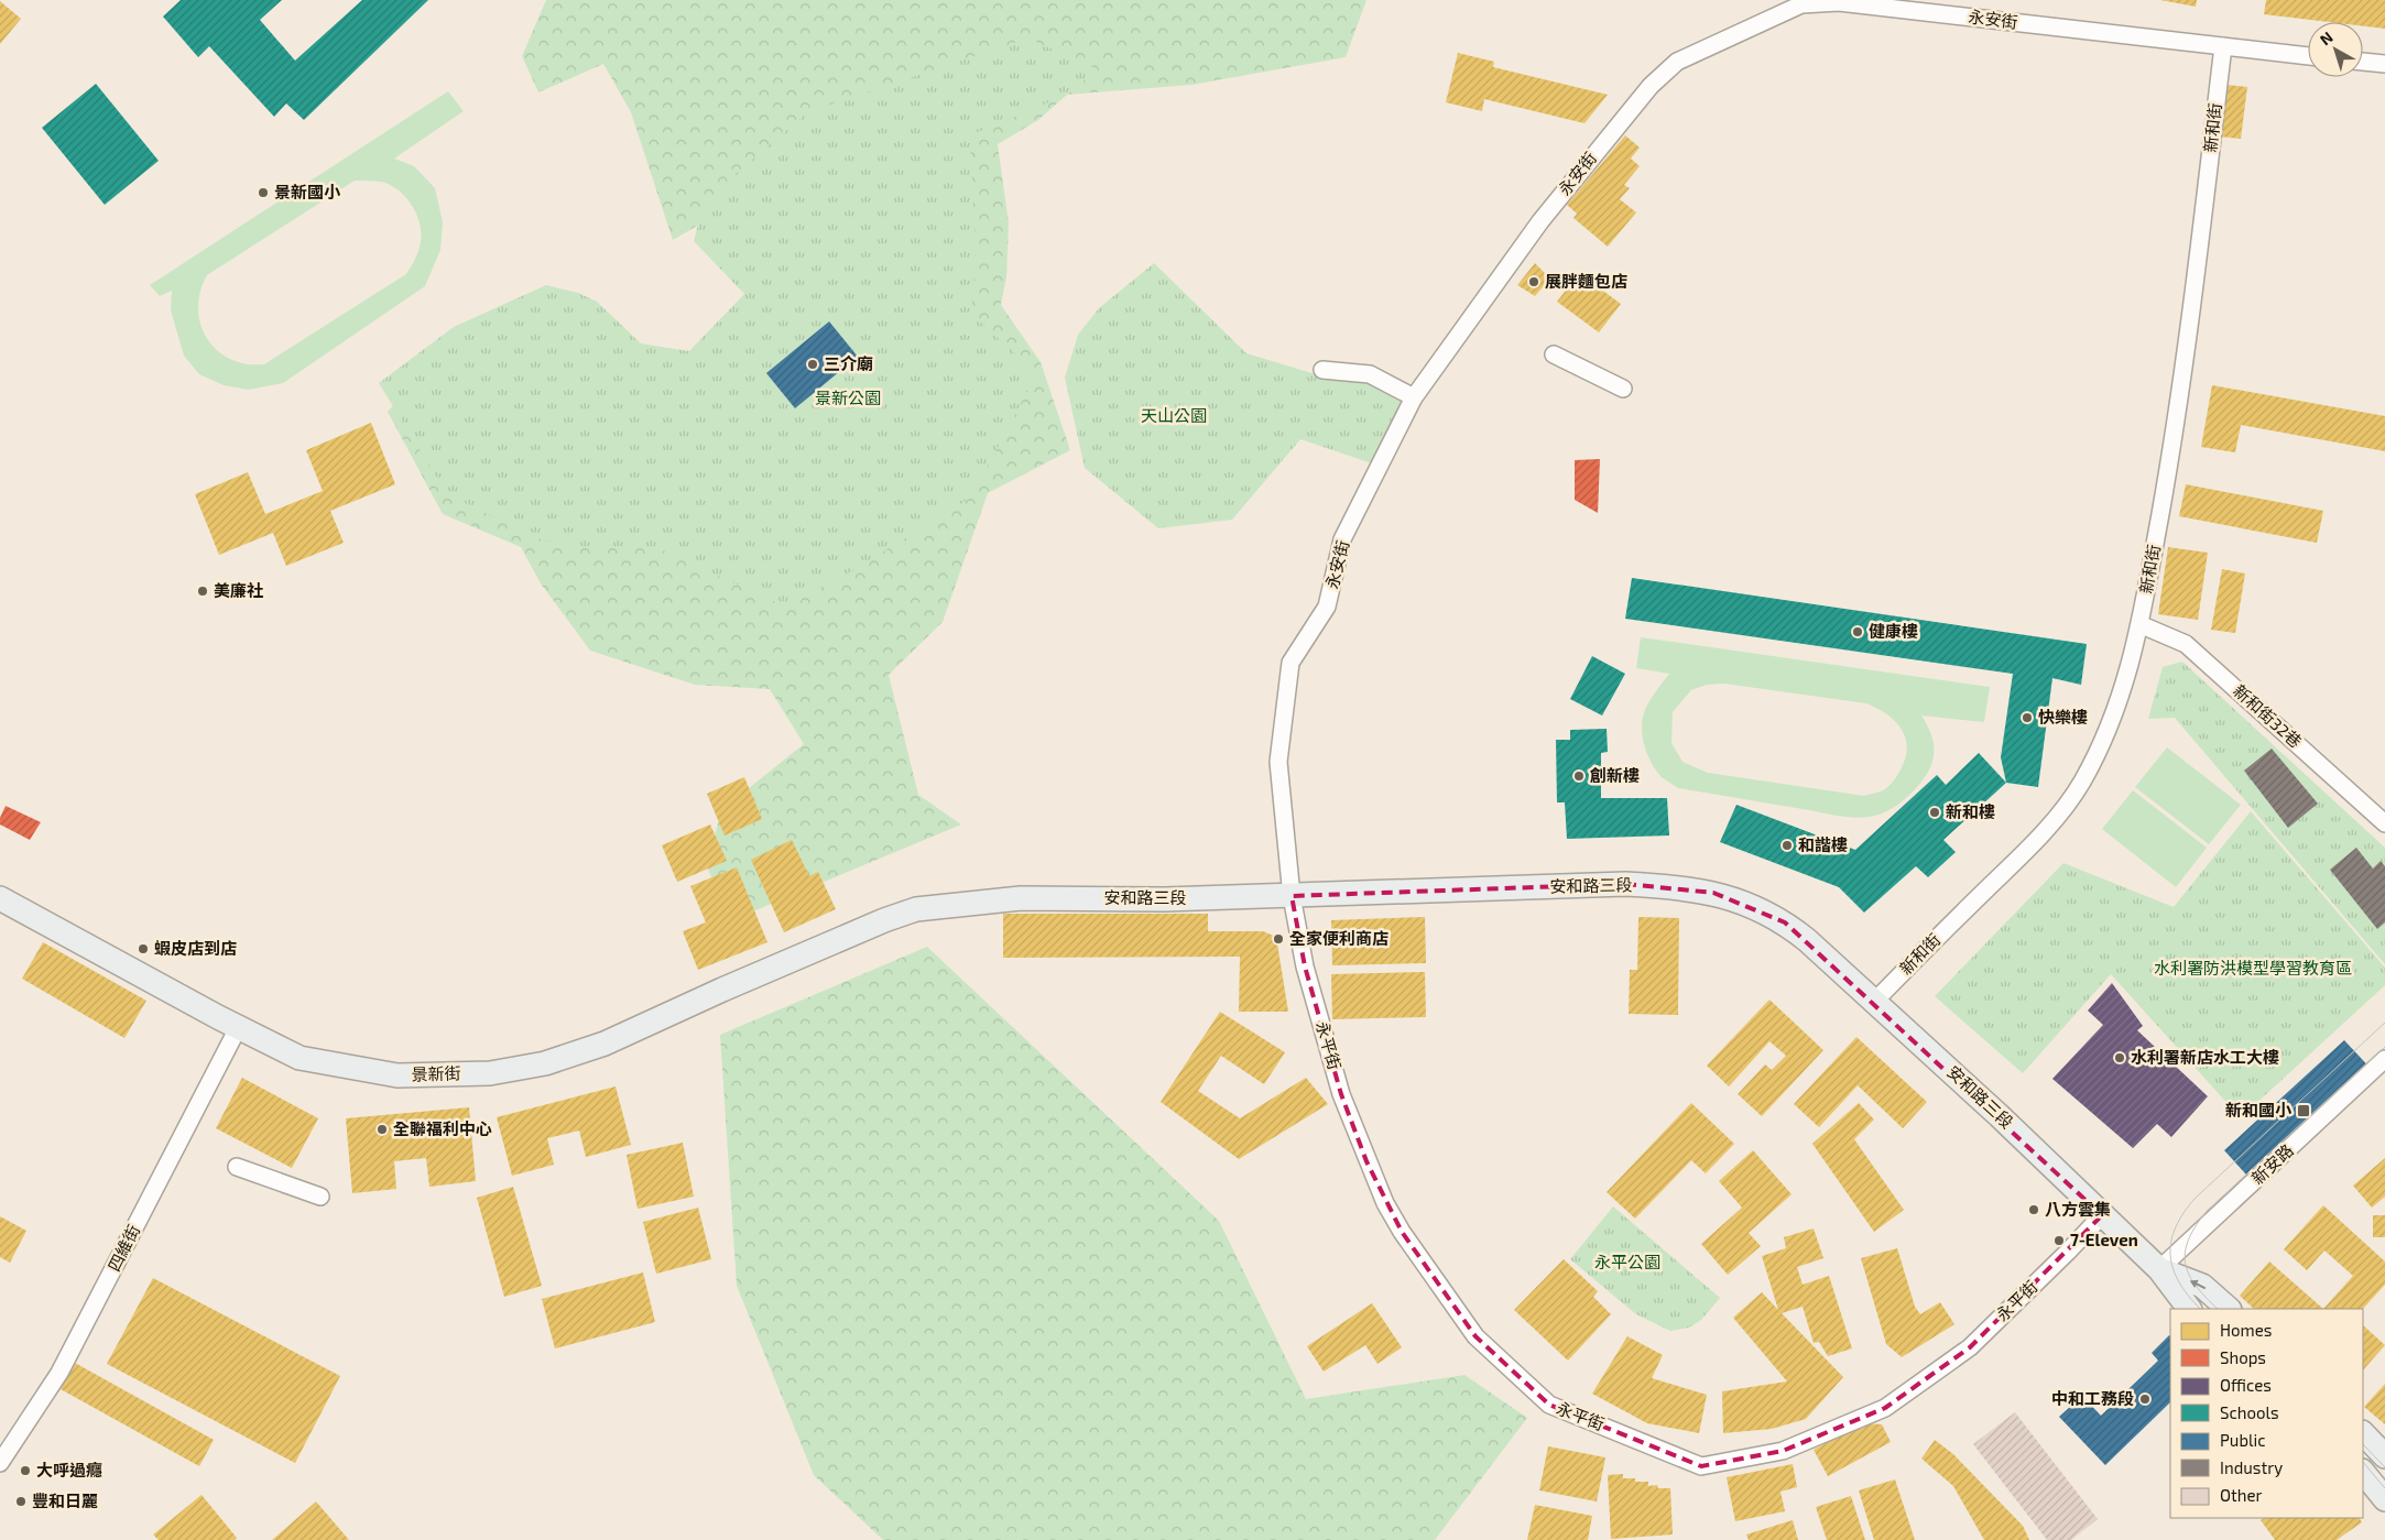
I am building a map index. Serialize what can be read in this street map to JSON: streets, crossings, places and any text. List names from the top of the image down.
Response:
{
  "streets": {
    "main road": ["安和路三段", "景新街"],
    "street": [
      "永安街",
      "新和街",
      "新和街32巷",
      "永平街",
      "新安路",
      "四維街"
    ]
  },
  "crossings": [
    ["永安街", "新和街"],
    ["永安街", "安和路三段"],
    ["永安街", "永平街"],
    ["新和街", "新和街32巷"],
    ["新和街", "安和路三段"],
    ["安和路三段", "永平街"],
    ["安和路三段", "景新街"],
    ["安和路三段", "新安路"],
    ["景新街", "四維街"]
  ],
  "parks": [
    "景新公園",
    "天山公園",
    "水利署防洪模型學習教育區",
    "永平公園"
  ],
  "places": {
    "other": [
      "景新國小",
      "展胖麵包店",
      "三介廟",
      "美廉社",
      "健康樓",
      "快樂樓",
      "創新樓",
      "新和樓",
      "和諧樓",
      "全家便利商店",
      "蝦皮店到店",
      "水利署新店水工大樓",
      "全聯福利中心",
      "八方雲集",
      "7-Eleven",
      "中和工務段",
      "大呼過癮",
      "豐和日麗"
    ],
    "transit": ["新和國小"]
  },
  "legend": [
    "Homes",
    "Shops",
    "Offices",
    "Schools",
    "Public",
    "Industry",
    "Other"
  ],
  "north": "top left"
}
